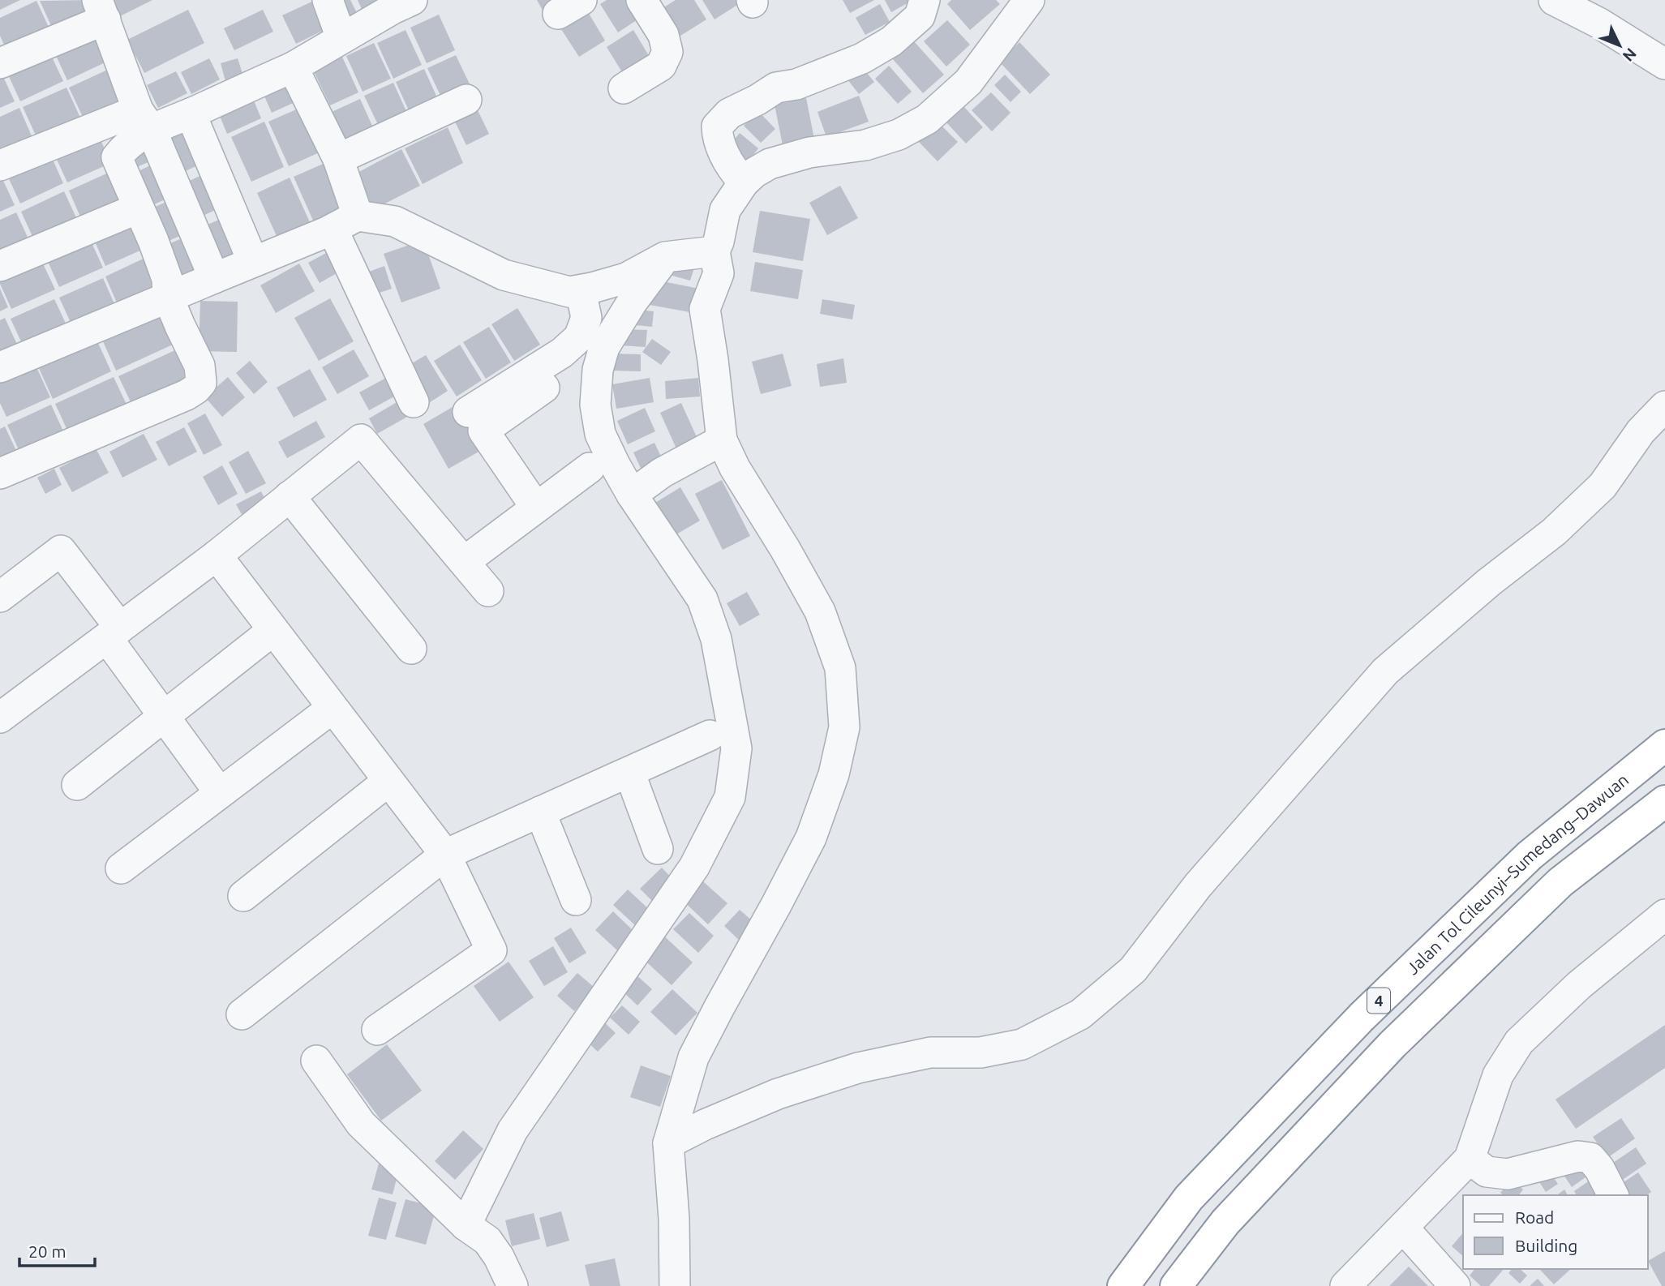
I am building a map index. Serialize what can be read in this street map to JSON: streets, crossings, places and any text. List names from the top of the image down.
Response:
{
  "streets": {
    "highway": ["Jalan Tol Cileunyi–Sumedang–Dawuan", "4"]
  },
  "legend": ["Road", "Building"],
  "scale_bar": "20 m",
  "north": "bottom right"
}
